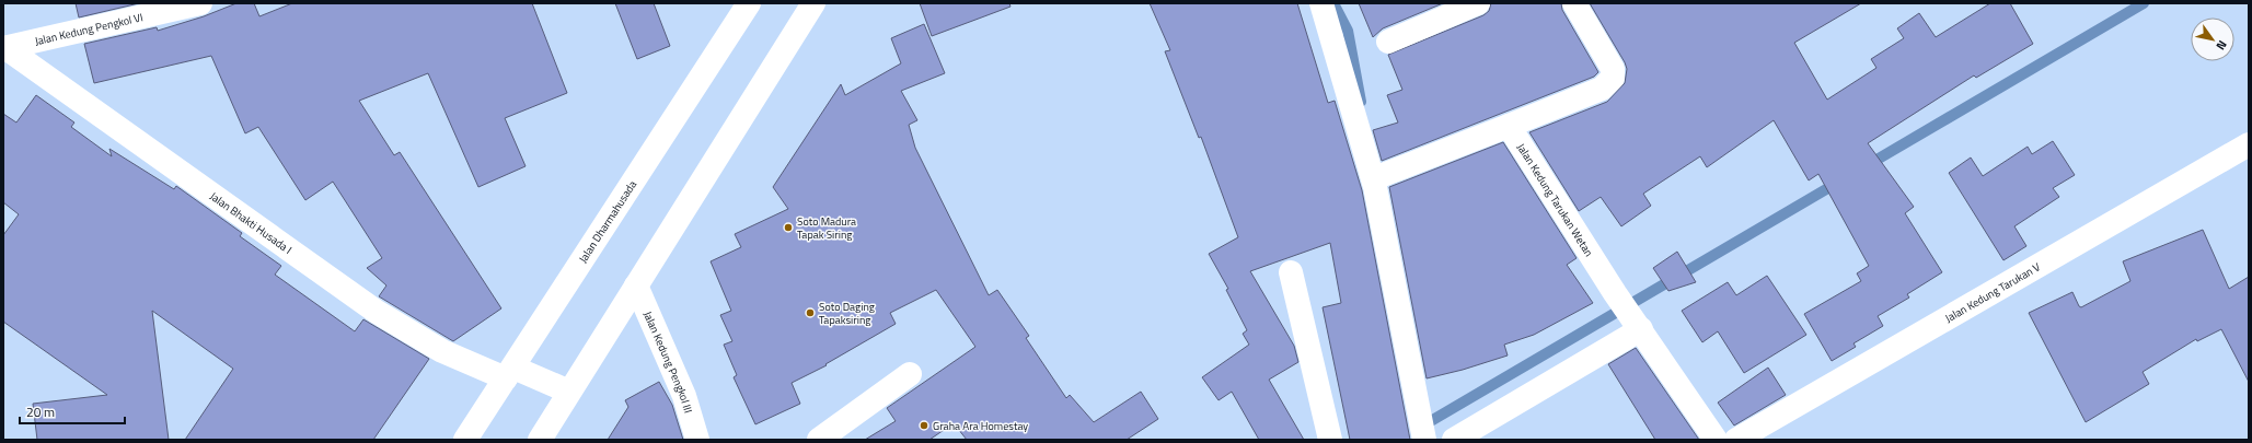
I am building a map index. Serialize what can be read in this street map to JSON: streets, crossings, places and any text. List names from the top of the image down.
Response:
{
  "streets": {
    "street": [
      "Jalan Kedung Pengkol VI",
      "Jalan Kedung Tarukan Wetan",
      "Jalan Bhakti Husada I",
      "Jalan Dharmahusada",
      "Jalan Kedung Tarukan V",
      "Jalan Kedung Pengkol III"
    ]
  },
  "crossings": [
    ["Jalan Kedung Pengkol VI", "Jalan Bhakti Husada I"],
    ["Jalan Bhakti Husada I", "Jalan Dharmahusada"]
  ],
  "places": ["Soto Madura Tapak Siring", "Soto Daging Tapaksiring", "Graha Ara Homestay"],
  "scale_bar": "20 m",
  "north": "bottom right"
}
